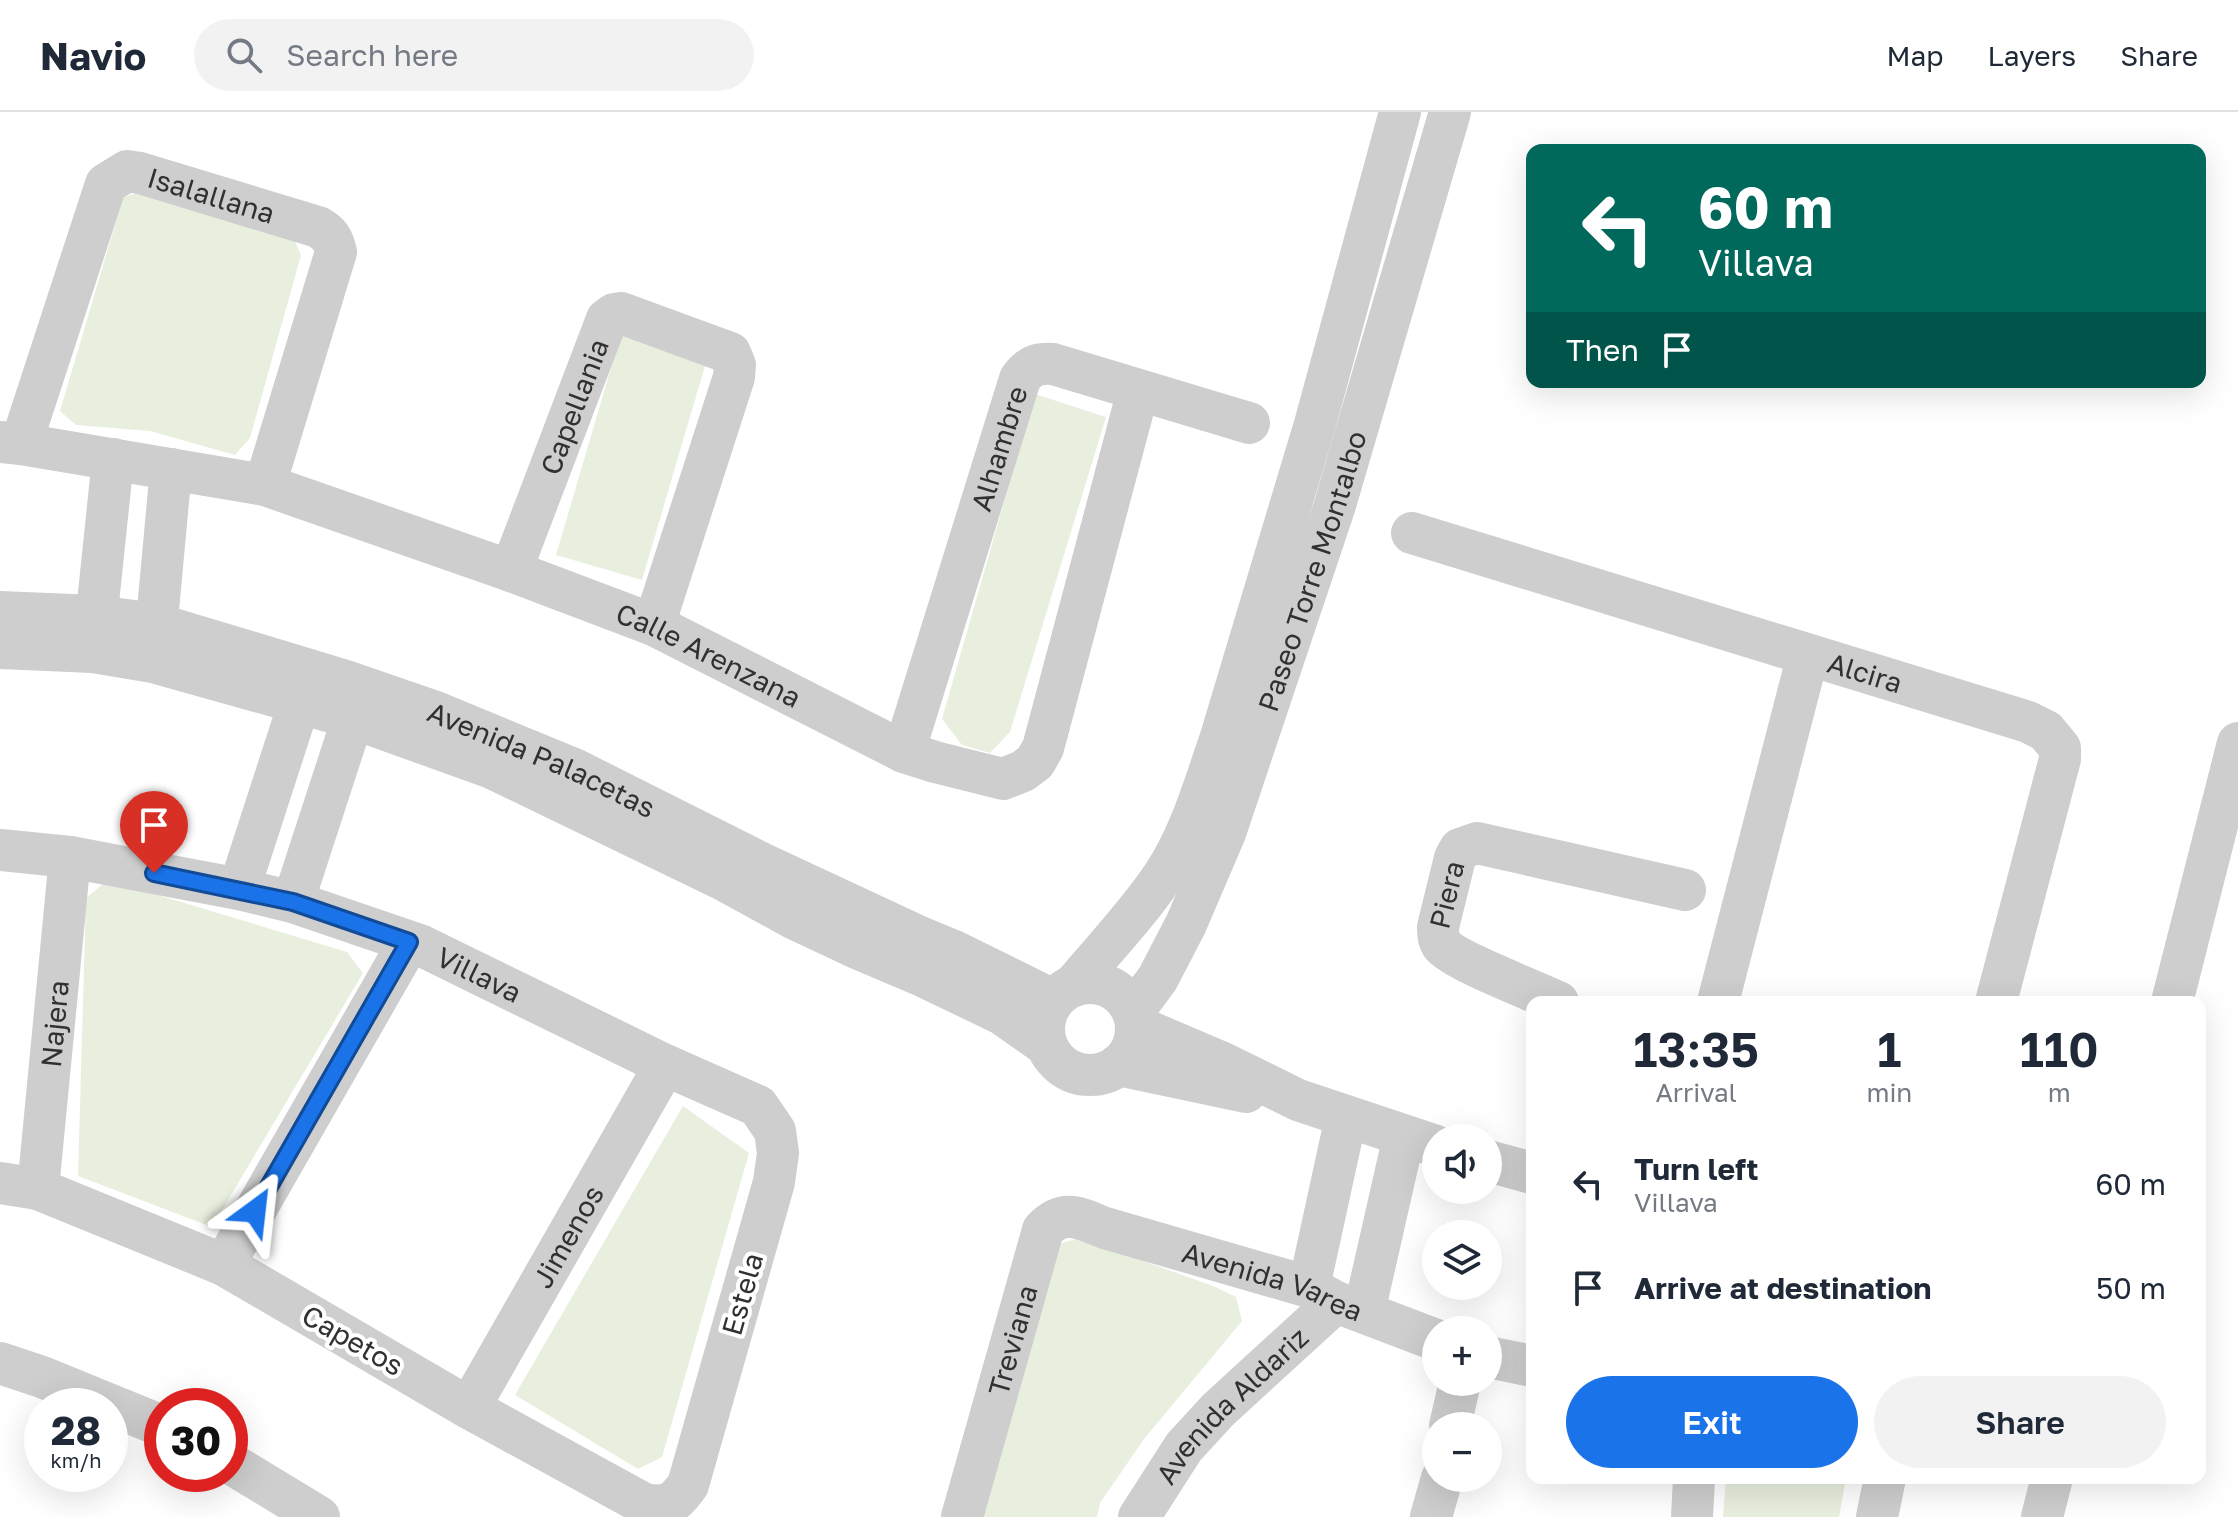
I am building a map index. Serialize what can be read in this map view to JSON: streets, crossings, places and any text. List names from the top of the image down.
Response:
{
  "streets": {
    "street": [
      "Isalallana",
      "Capellania",
      "Alhambre",
      "Paseo Torre Montalbo",
      "Calle Arenzana",
      "Alcira",
      "Avenida Palacetas",
      "Piera",
      "Villava",
      "Najera",
      "Jimenos",
      "Avenida Varea",
      "Estela",
      "Capetos",
      "Treviana",
      "Avenida Aldariz"
    ]
  },
  "crossings": [
    ["Isalallana", "Calle Arenzana"],
    ["Capellania", "Calle Arenzana"],
    ["Alhambre", "Calle Arenzana"],
    ["Paseo Torre Montalbo", "Avenida Palacetas"],
    ["Villava", "Najera"],
    ["Villava", "Jimenos"],
    ["Villava", "Estela"],
    ["Najera", "Capetos"],
    ["Jimenos", "Capetos"],
    ["Avenida Varea", "Treviana"],
    ["Avenida Varea", "Avenida Aldariz"],
    ["Estela", "Capetos"]
  ],
  "page": {
    "header": "Navio",
    "search": "Search here",
    "nav": ["Map", "Layers", "Share"],
    "turn": ["60 m", "Villava"],
    "then": "Then",
    "eta": [
      "13:35",
      "Arrival",
      "1",
      "min",
      "110",
      "m"
    ],
    "map_buttons": ["+", "−"],
    "list": [
      {
        "name": "Turn left",
        "note": "Villava",
        "value": "60 m"
      },
      {
        "name": "Arrive at destination",
        "value": "50 m"
      }
    ],
    "buttons": ["Exit", "Share"],
    "speed": "28 km/h",
    "limit": "30"
  }
}
